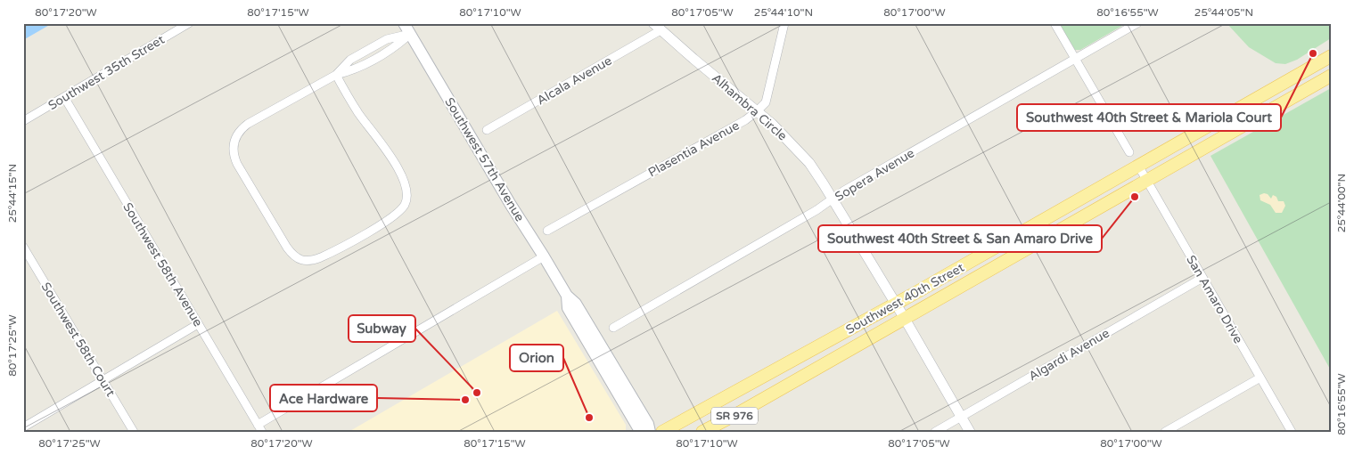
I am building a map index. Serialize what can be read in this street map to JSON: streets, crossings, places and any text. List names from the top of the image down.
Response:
{
  "streets": {
    "main road": ["Southwest 57th Avenue", "Southwest 40th Street", "SR 976"],
    "street": [
      "Southwest 35th Street",
      "Alcala Avenue",
      "Alhambra Circle",
      "Plasentia Avenue",
      "Sopera Avenue",
      "Southwest 58th Avenue",
      "San Amaro Drive",
      "Southwest 58th Court",
      "Algardi Avenue"
    ]
  },
  "crossings": [
    ["Southwest 35th Street", "Southwest 58th Avenue"],
    ["Alcala Avenue", "Alhambra Circle"],
    ["Alhambra Circle", "Plasentia Avenue"],
    ["Alhambra Circle", "Sopera Avenue"],
    ["Alhambra Circle", "Southwest 40th Street"],
    ["Alhambra Circle", "Algardi Avenue"],
    ["Southwest 40th Street", "San Amaro Drive"],
    ["San Amaro Drive", "Algardi Avenue"]
  ],
  "places": [
    "Southwest 40th Street & Mariola Court",
    "Southwest 40th Street & San Amaro Drive",
    "Subway",
    "Ace Hardware",
    "Orion"
  ],
  "coordinates": [
    "80°17'20\"W",
    "80°17'15\"W",
    "80°17'10\"W",
    "80°17'05\"W",
    "25°44'10\"N",
    "80°17'00\"W",
    "80°16'55\"W",
    "25°44'05\"N",
    "25°44'15\"N",
    "25°44'00\"N",
    "80°17'25\"W"
  ]
}
